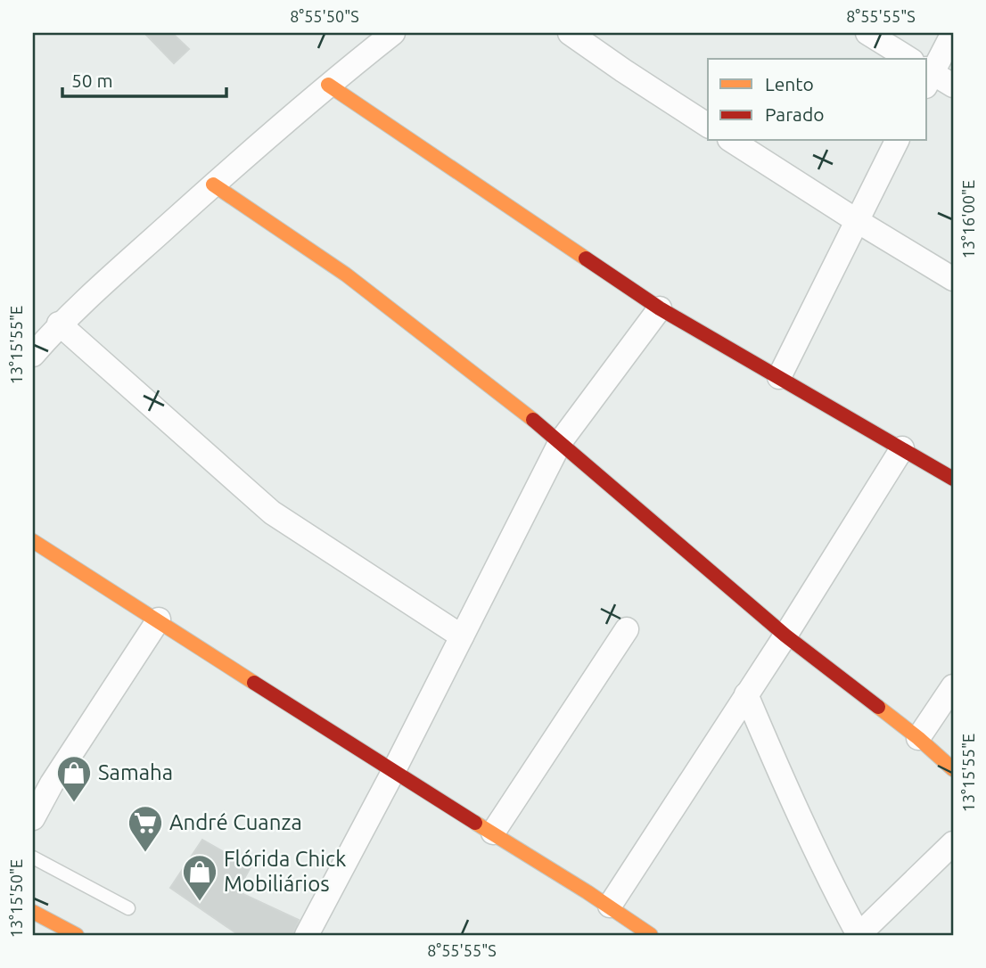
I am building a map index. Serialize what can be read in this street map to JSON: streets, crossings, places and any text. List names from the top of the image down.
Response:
{
  "places": {
    "shop": ["Samaha", "Flórida Chick Mobiliários"],
    "supermarket": ["André Cuanza"]
  },
  "legend": ["Lento", "Parado"],
  "scale_bar": "50 m",
  "coordinates": [
    "8°55'50\"S",
    "8°55'55\"S",
    "13°16'00\"E",
    "13°15'55\"E",
    "13°15'50\"E"
  ]
}
